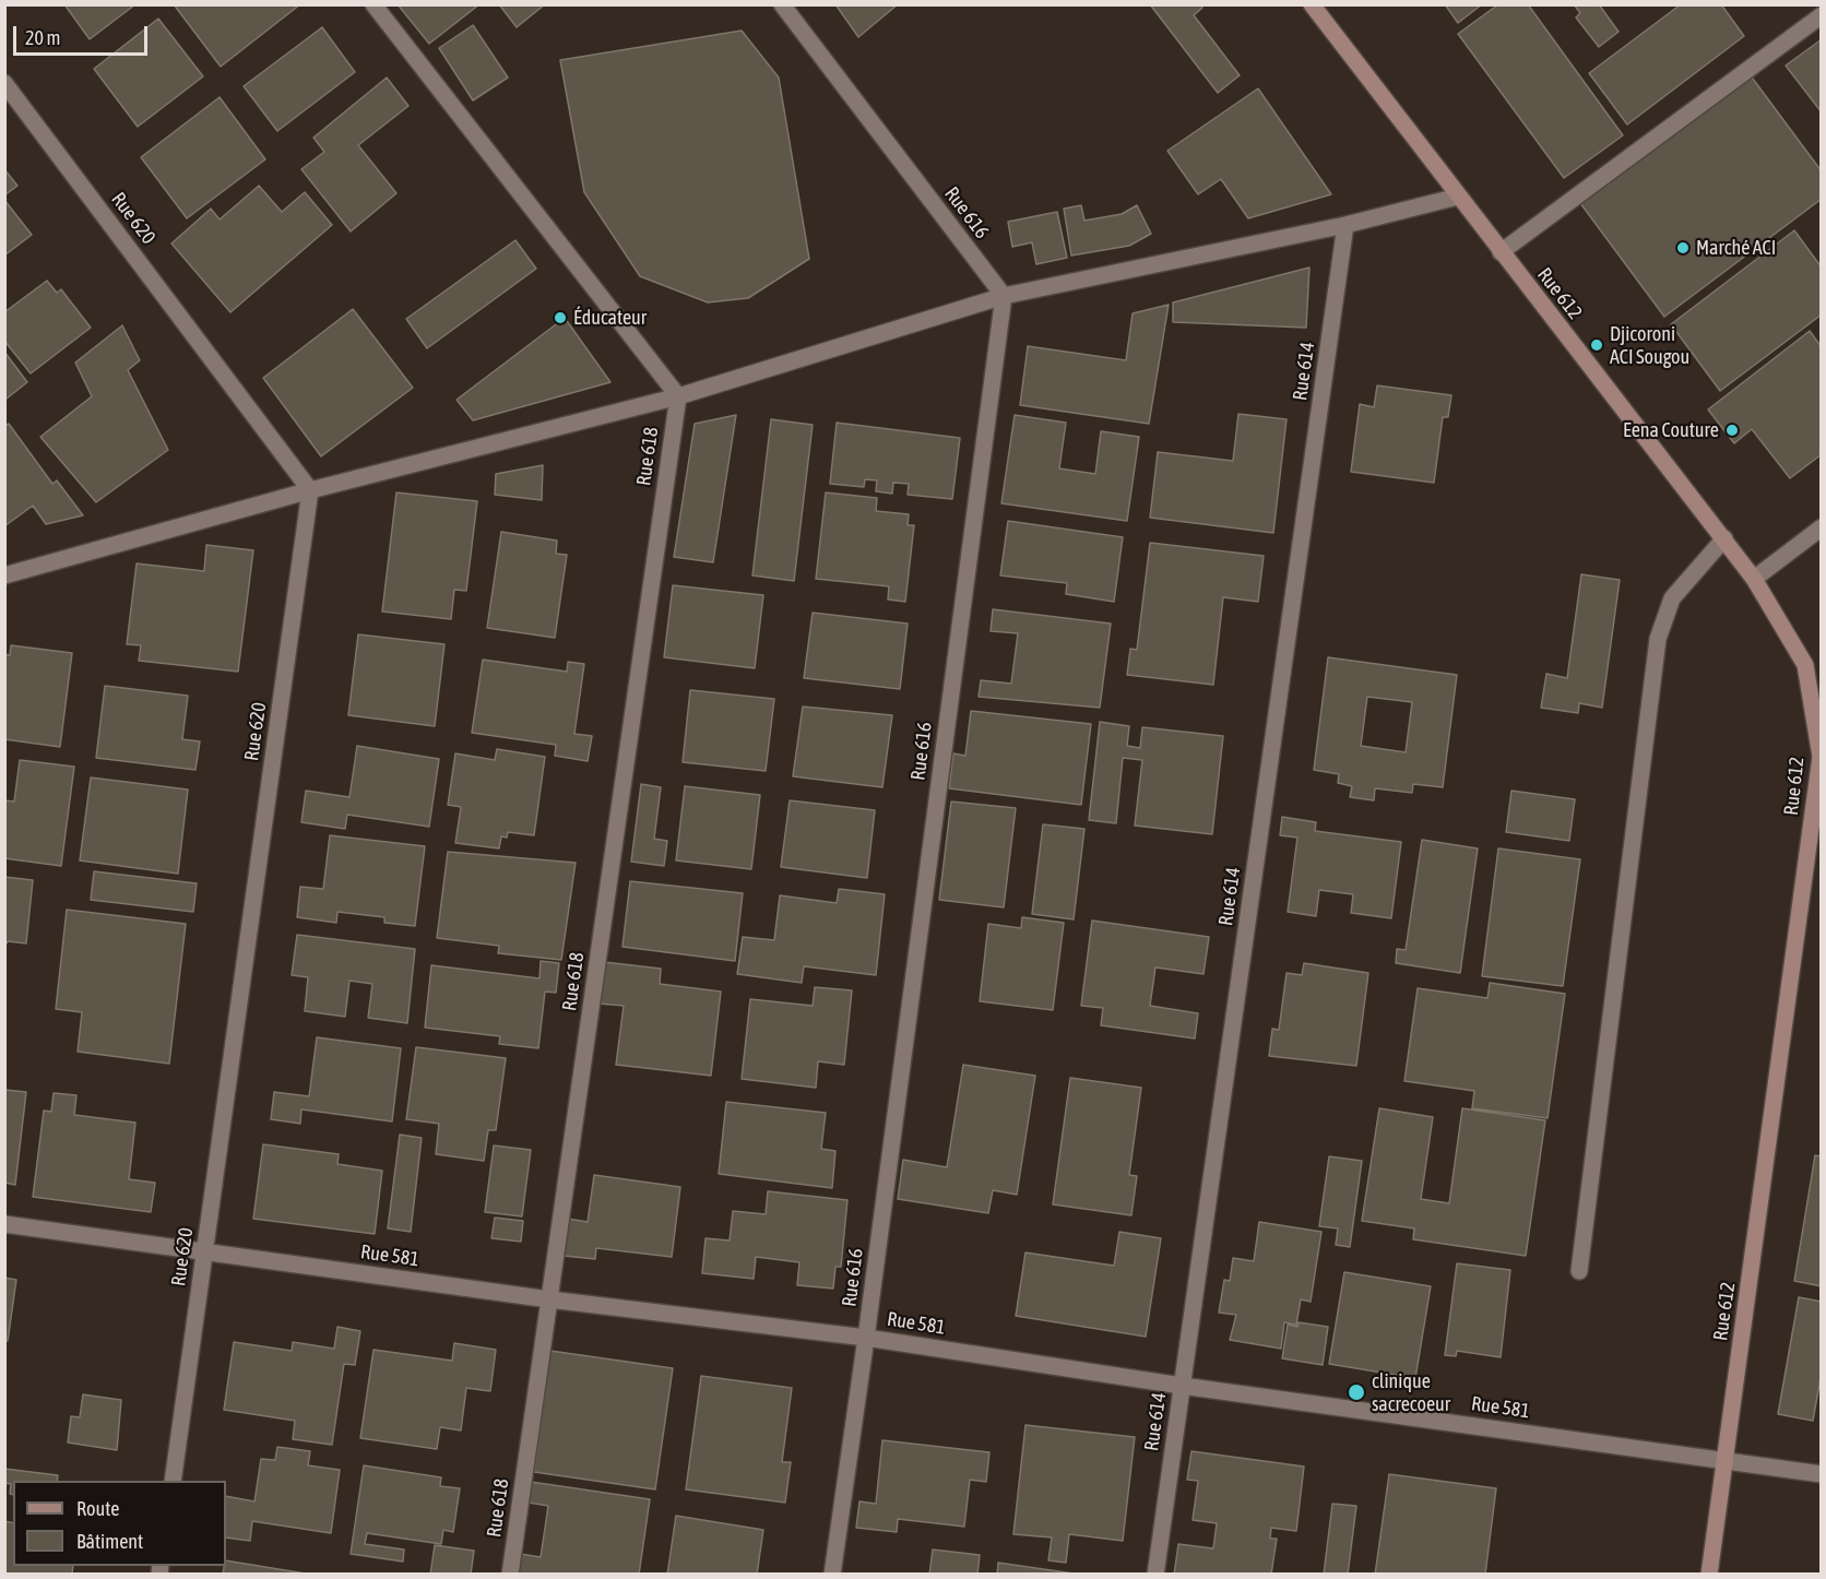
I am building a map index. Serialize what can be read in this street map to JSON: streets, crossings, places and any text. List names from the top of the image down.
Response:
{
  "streets": {
    "street": [
      "Rue 616",
      "Rue 620",
      "Rue 612",
      "Rue 614",
      "Rue 618",
      "Rue 581"
    ]
  },
  "crossings": [
    ["Rue 616", "Rue 581"],
    ["Rue 620", "Rue 581"],
    ["Rue 612", "Rue 581"],
    ["Rue 614", "Rue 581"],
    ["Rue 618", "Rue 581"]
  ],
  "places": [
    "Marché ACI",
    "Éducateur",
    "Djicoroni ACI Sougou",
    "Eena Couture",
    "clinique sacrecoeur"
  ],
  "legend": ["Route", "Bâtiment"],
  "scale_bar": "20 m"
}
